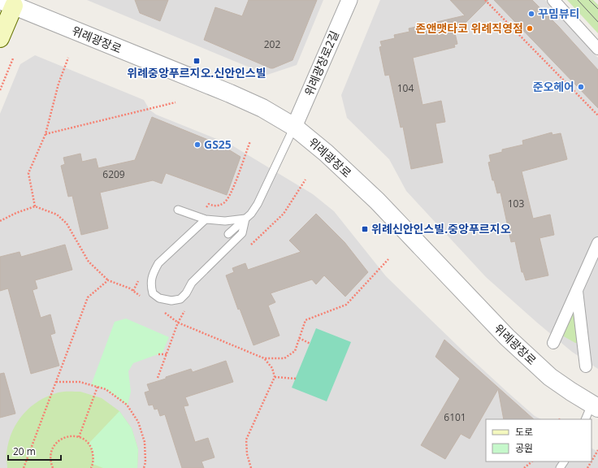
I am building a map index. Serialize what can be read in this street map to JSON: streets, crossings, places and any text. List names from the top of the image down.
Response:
{
  "streets": {
    "street": ["위례광장로", "위례광장로2길"]
  },
  "crossings": [
    ["위례광장로", "위례광장로2길"]
  ],
  "places": {
    "other": [
      "꾸밈뷰티",
      "존앤맷타코 위례직영점",
      "준오헤어",
      "GS25"
    ],
    "transit": ["위례중앙푸르지오.신안인스빌", "위례신안인스빌.중앙푸르지오"]
  },
  "house_numbers": [
    "202",
    "104",
    "6209",
    "103",
    "6101"
  ],
  "legend": ["도로", "공원"],
  "scale_bar": "20 m"
}
